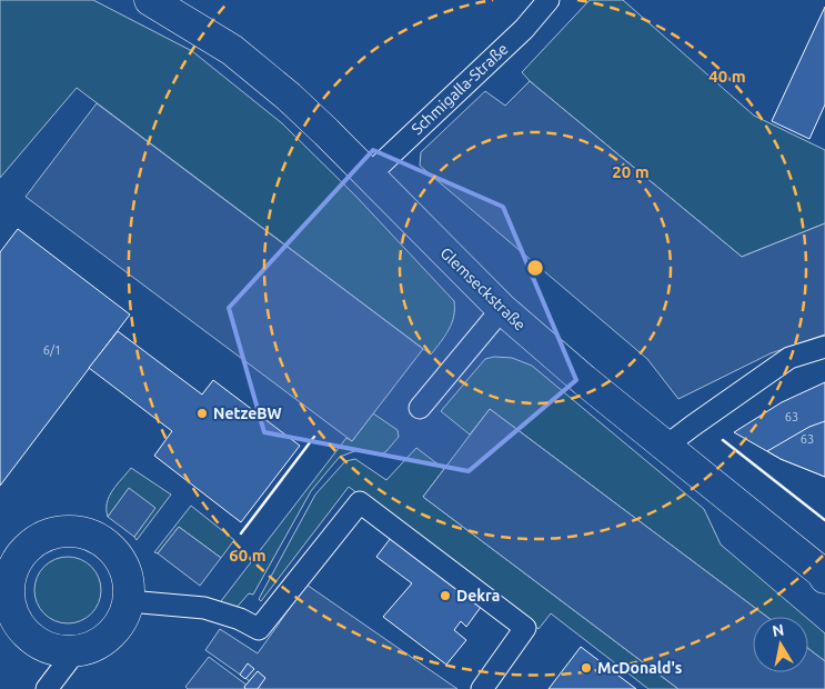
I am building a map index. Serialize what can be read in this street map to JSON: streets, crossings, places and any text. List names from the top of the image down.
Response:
{
  "streets": {
    "street": ["Glemseckstraße"],
    "lane": ["Schmigalla-Straße"]
  },
  "crossings": [
    ["Schmigalla-Straße", "Glemseckstraße"]
  ],
  "places": ["NetzeBW", "Dekra", "McDonald's"],
  "house_numbers": ["6/1", "63", "63"],
  "north": "top",
  "rings": ["40 m", "20 m", "60 m"]
}
